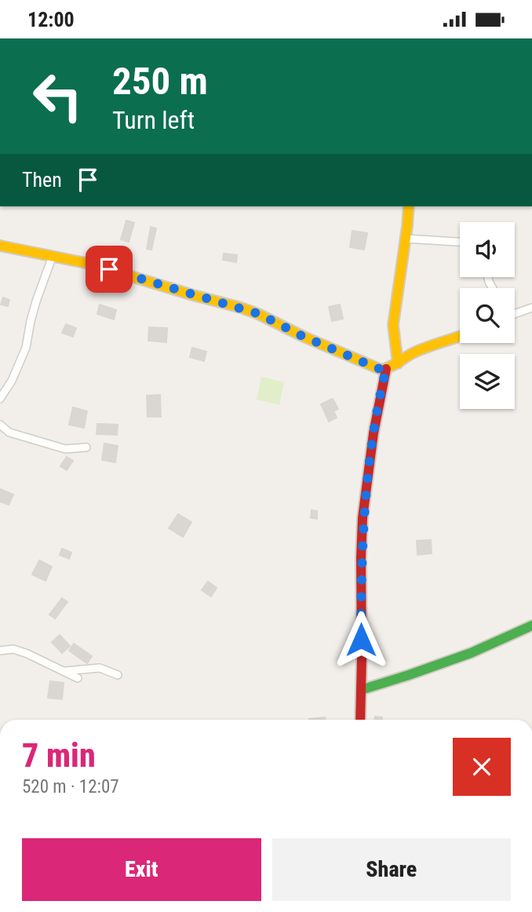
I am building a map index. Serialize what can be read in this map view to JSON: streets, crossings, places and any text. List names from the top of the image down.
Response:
{
  "page": {
    "status": "12:00",
    "turn": ["250 m", "Turn left"],
    "then": "Then",
    "heading": ["7 min", "520 m · 12:07"],
    "buttons": ["Exit", "Share"]
  }
}
